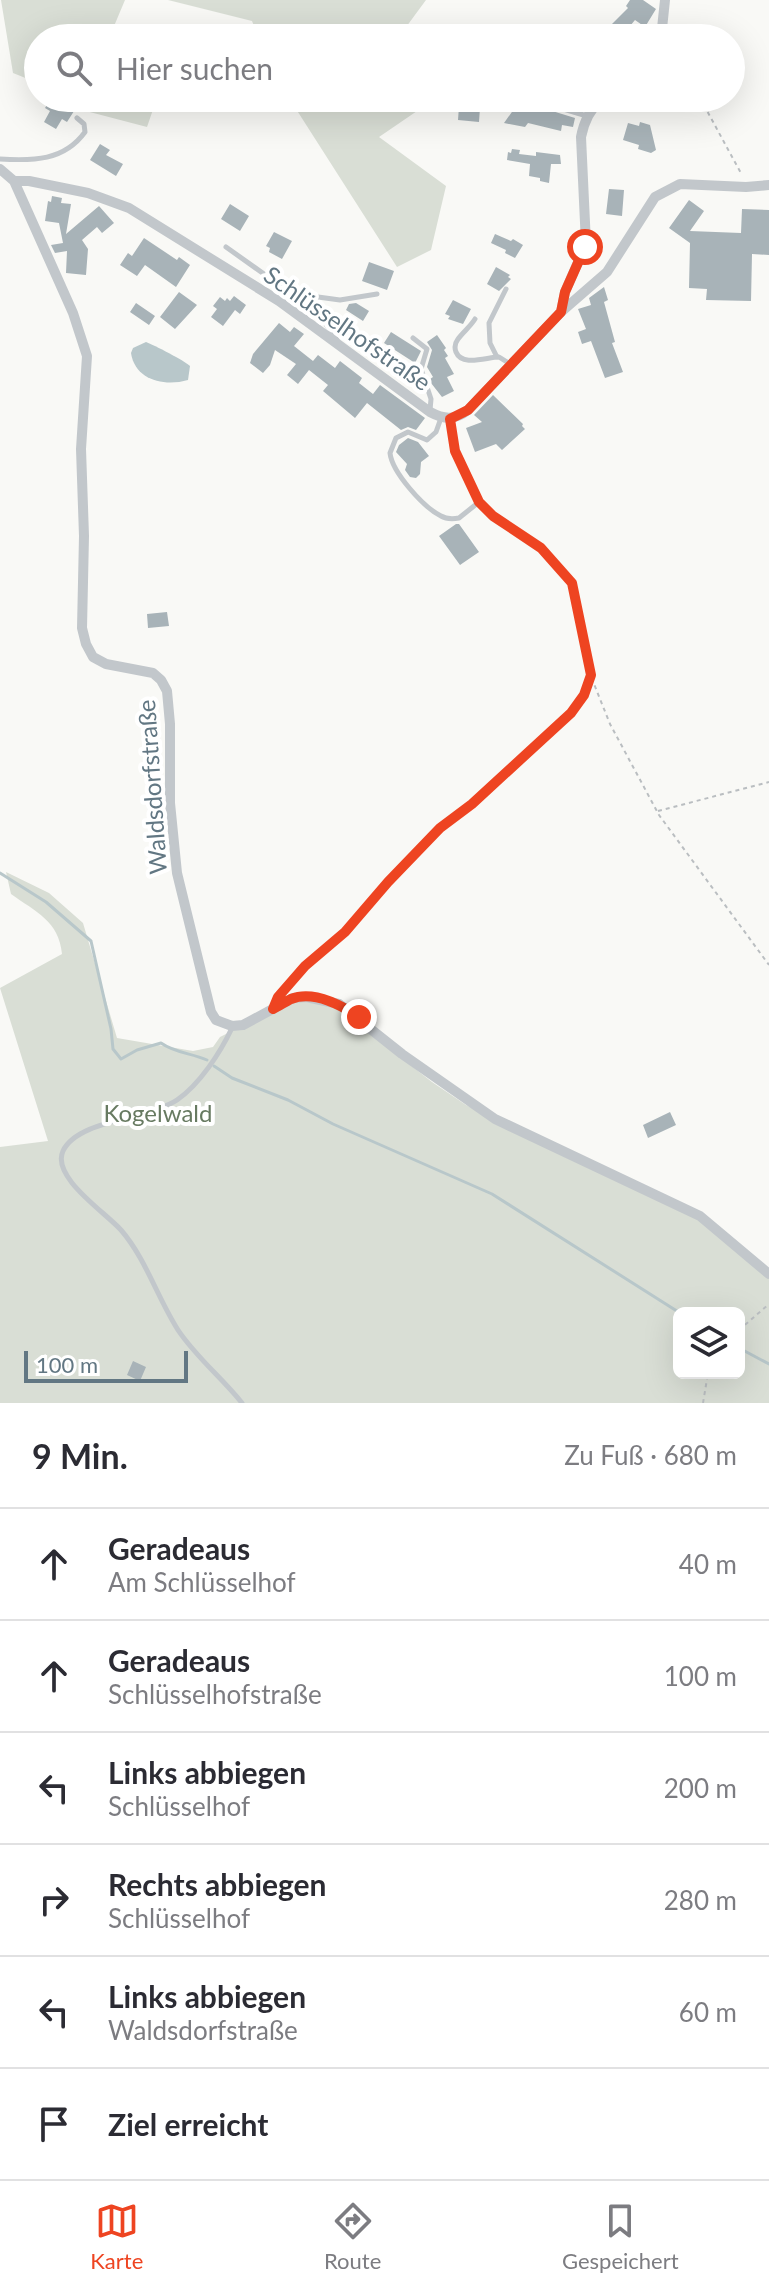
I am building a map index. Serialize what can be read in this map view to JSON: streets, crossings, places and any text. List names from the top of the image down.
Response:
{
  "streets": {
    "street": ["Schlüsselhofstraße", "Waldsdorfstraße"]
  },
  "crossings": [
    ["Schlüsselhofstraße", "Waldsdorfstraße"]
  ],
  "parks": ["Kogelwald"],
  "scale_bar": "100 m",
  "page": {
    "search": "Hier suchen",
    "scale": "100 m",
    "heading": ["9 Min.", "Zu Fuß · 680 m"],
    "list": [
      ["Geradeaus", "Am Schlüsselhof", "40 m"],
      ["Geradeaus", "Schlüsselhofstraße", "100 m"],
      ["Links abbiegen", "Schlüsselhof", "200 m"],
      ["Rechts abbiegen", "Schlüsselhof", "280 m"],
      ["Links abbiegen", "Waldsdorfstraße", "60 m"],
      "Ziel erreicht"
    ],
    "nav": ["Karte", "Route", "Gespeichert"]
  }
}
